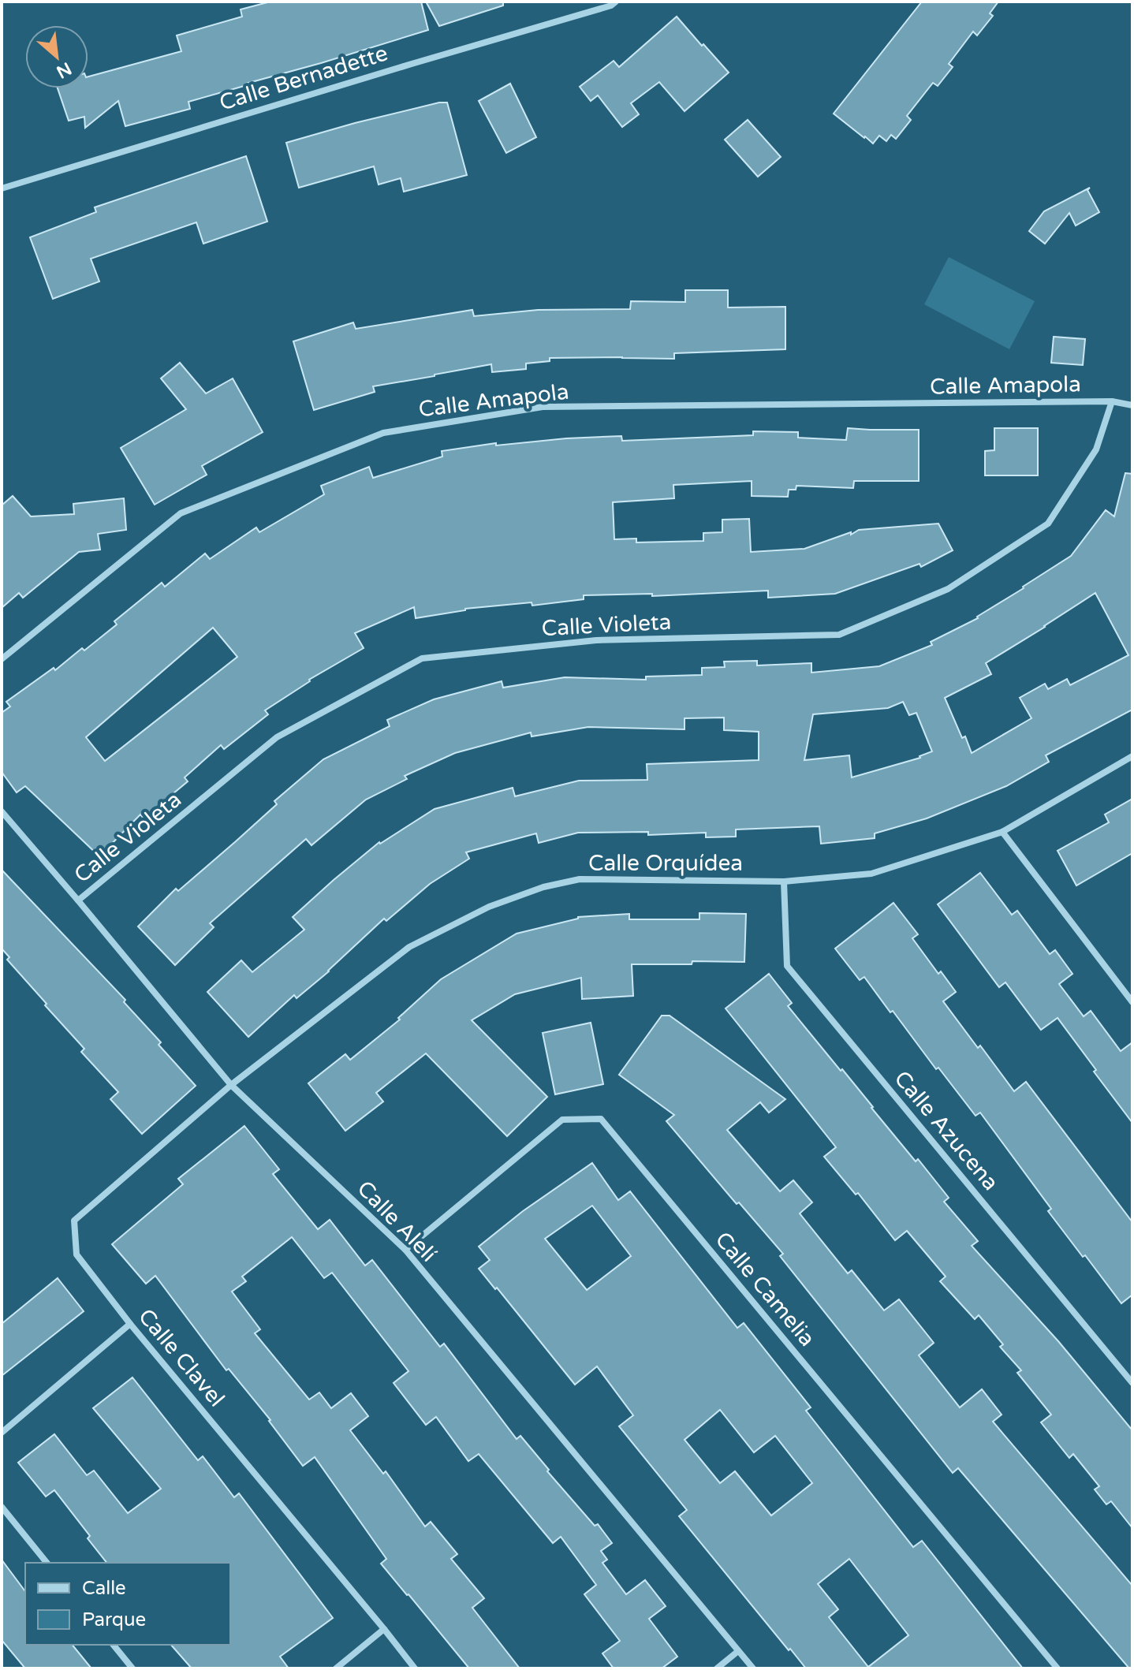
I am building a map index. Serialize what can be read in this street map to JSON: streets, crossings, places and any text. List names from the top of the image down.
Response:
{
  "streets": {
    "street": [
      "Calle Bernadette",
      "Calle Amapola",
      "Calle Violeta",
      "Calle Orquídea",
      "Calle Azucena",
      "Calle Alelí",
      "Calle Camelia",
      "Calle Clavel"
    ]
  },
  "crossings": [
    ["Calle Amapola", "Calle Violeta"],
    ["Calle Violeta", "Calle Alelí"],
    ["Calle Orquídea", "Calle Azucena"],
    ["Calle Orquídea", "Calle Alelí"],
    ["Calle Orquídea", "Calle Clavel"],
    ["Calle Alelí", "Calle Camelia"],
    ["Calle Alelí", "Calle Clavel"]
  ],
  "legend": ["Calle", "Parque"],
  "north": "bottom right"
}
